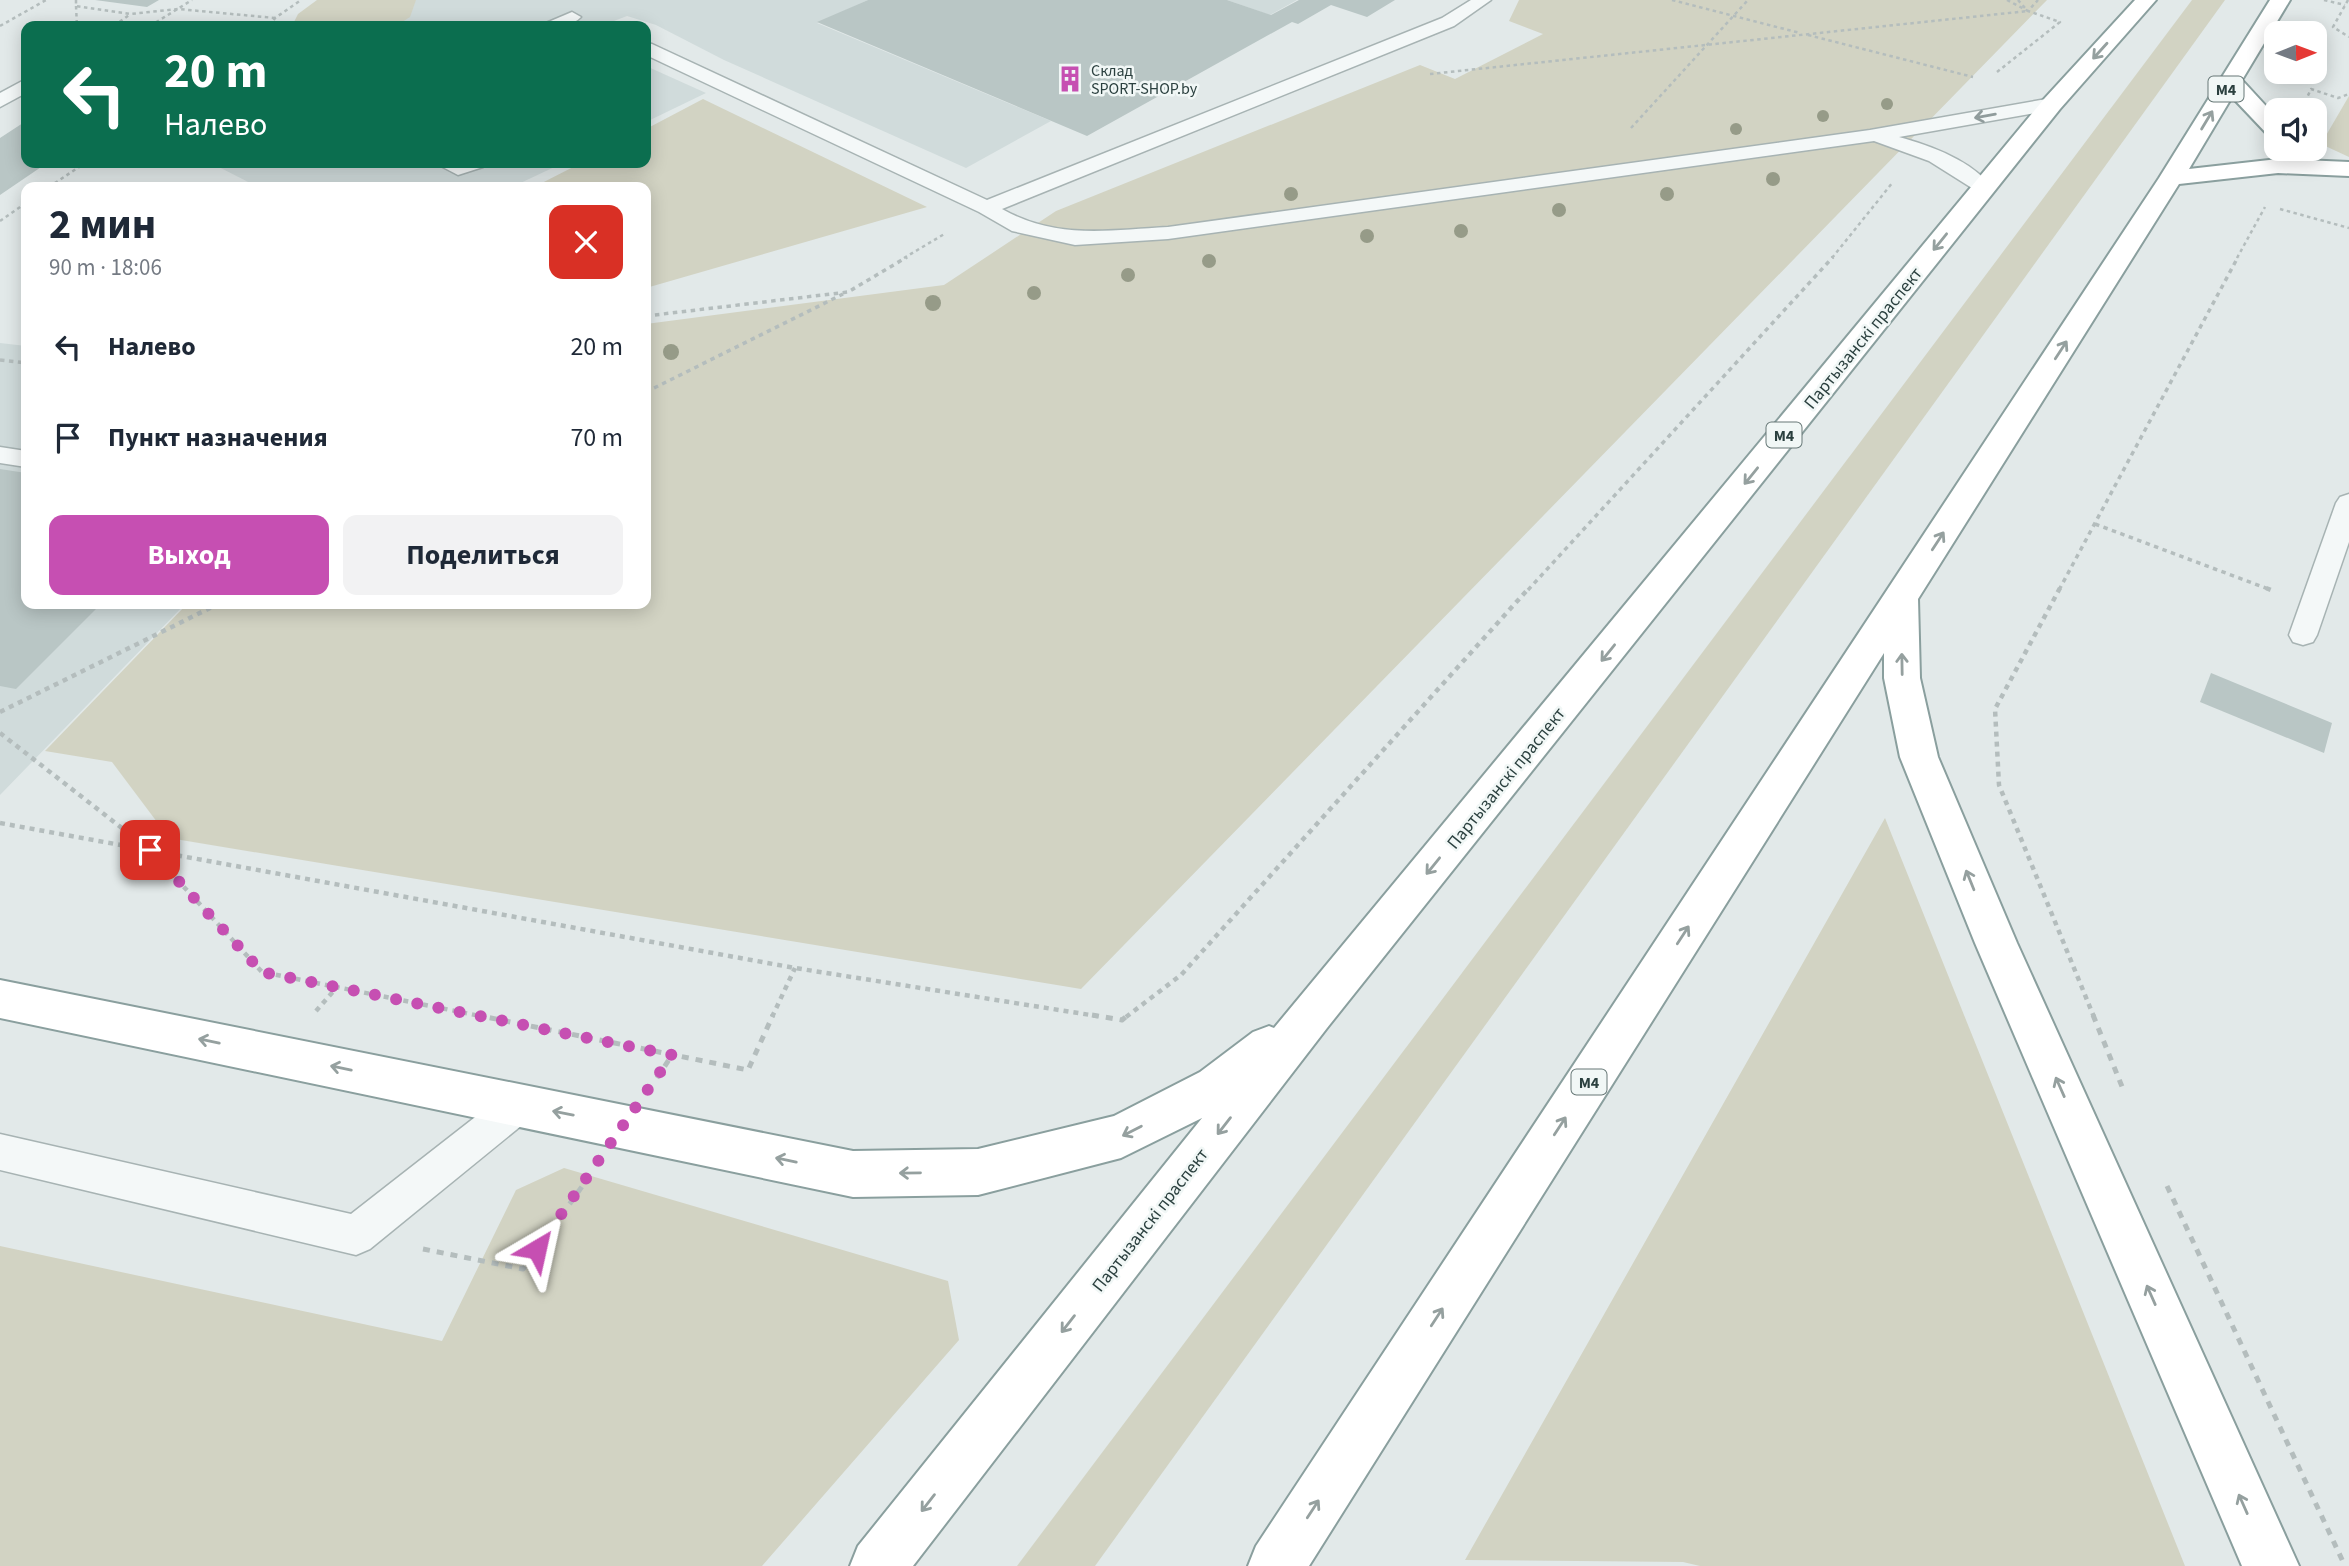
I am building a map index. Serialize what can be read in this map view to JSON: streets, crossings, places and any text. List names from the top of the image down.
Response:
{
  "streets": {
    "highway": ["М4", "Партызанскі праспект"]
  },
  "places": {
    "building": ["Склад SPORT-SHOP.by"]
  },
  "north": "right",
  "page": {
    "turn": ["20 m", "Налево"],
    "heading": ["2 мин", "90 m · 18:06"],
    "list": [
      {
        "name": "Налево",
        "value": "20 m"
      },
      {
        "name": "Пункт назначения",
        "value": "70 m"
      }
    ],
    "buttons": ["Выход", "Поделиться"]
  }
}
